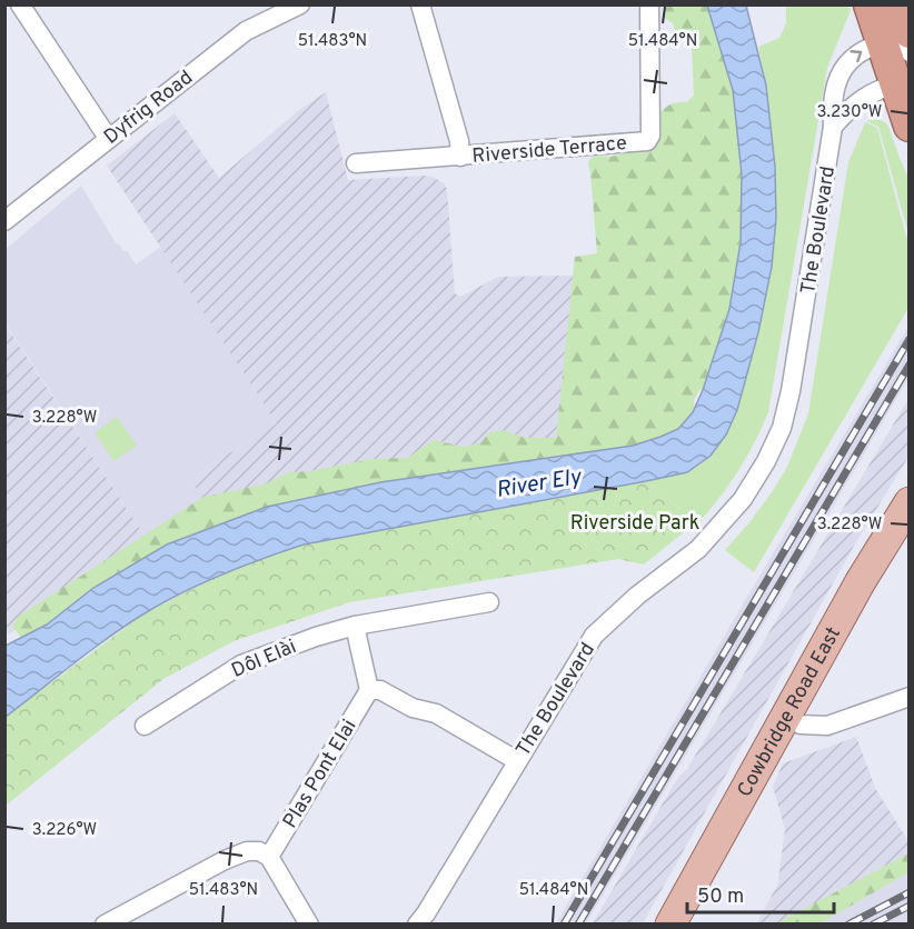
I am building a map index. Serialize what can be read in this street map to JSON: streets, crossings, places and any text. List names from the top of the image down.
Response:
{
  "streets": {
    "main road": ["Cowbridge Road East"],
    "street": [
      "Dyfrig Road",
      "Riverside Terrace",
      "The Boulevard",
      "Dôl Elài",
      "Plas Pont Elai"
    ]
  },
  "water": ["River Ely"],
  "parks": ["Riverside Park"],
  "scale_bar": "50 m",
  "coordinates": [
    "51.483°N",
    "51.484°N",
    "3.230°W",
    "3.228°W",
    "3.226°W"
  ]
}
